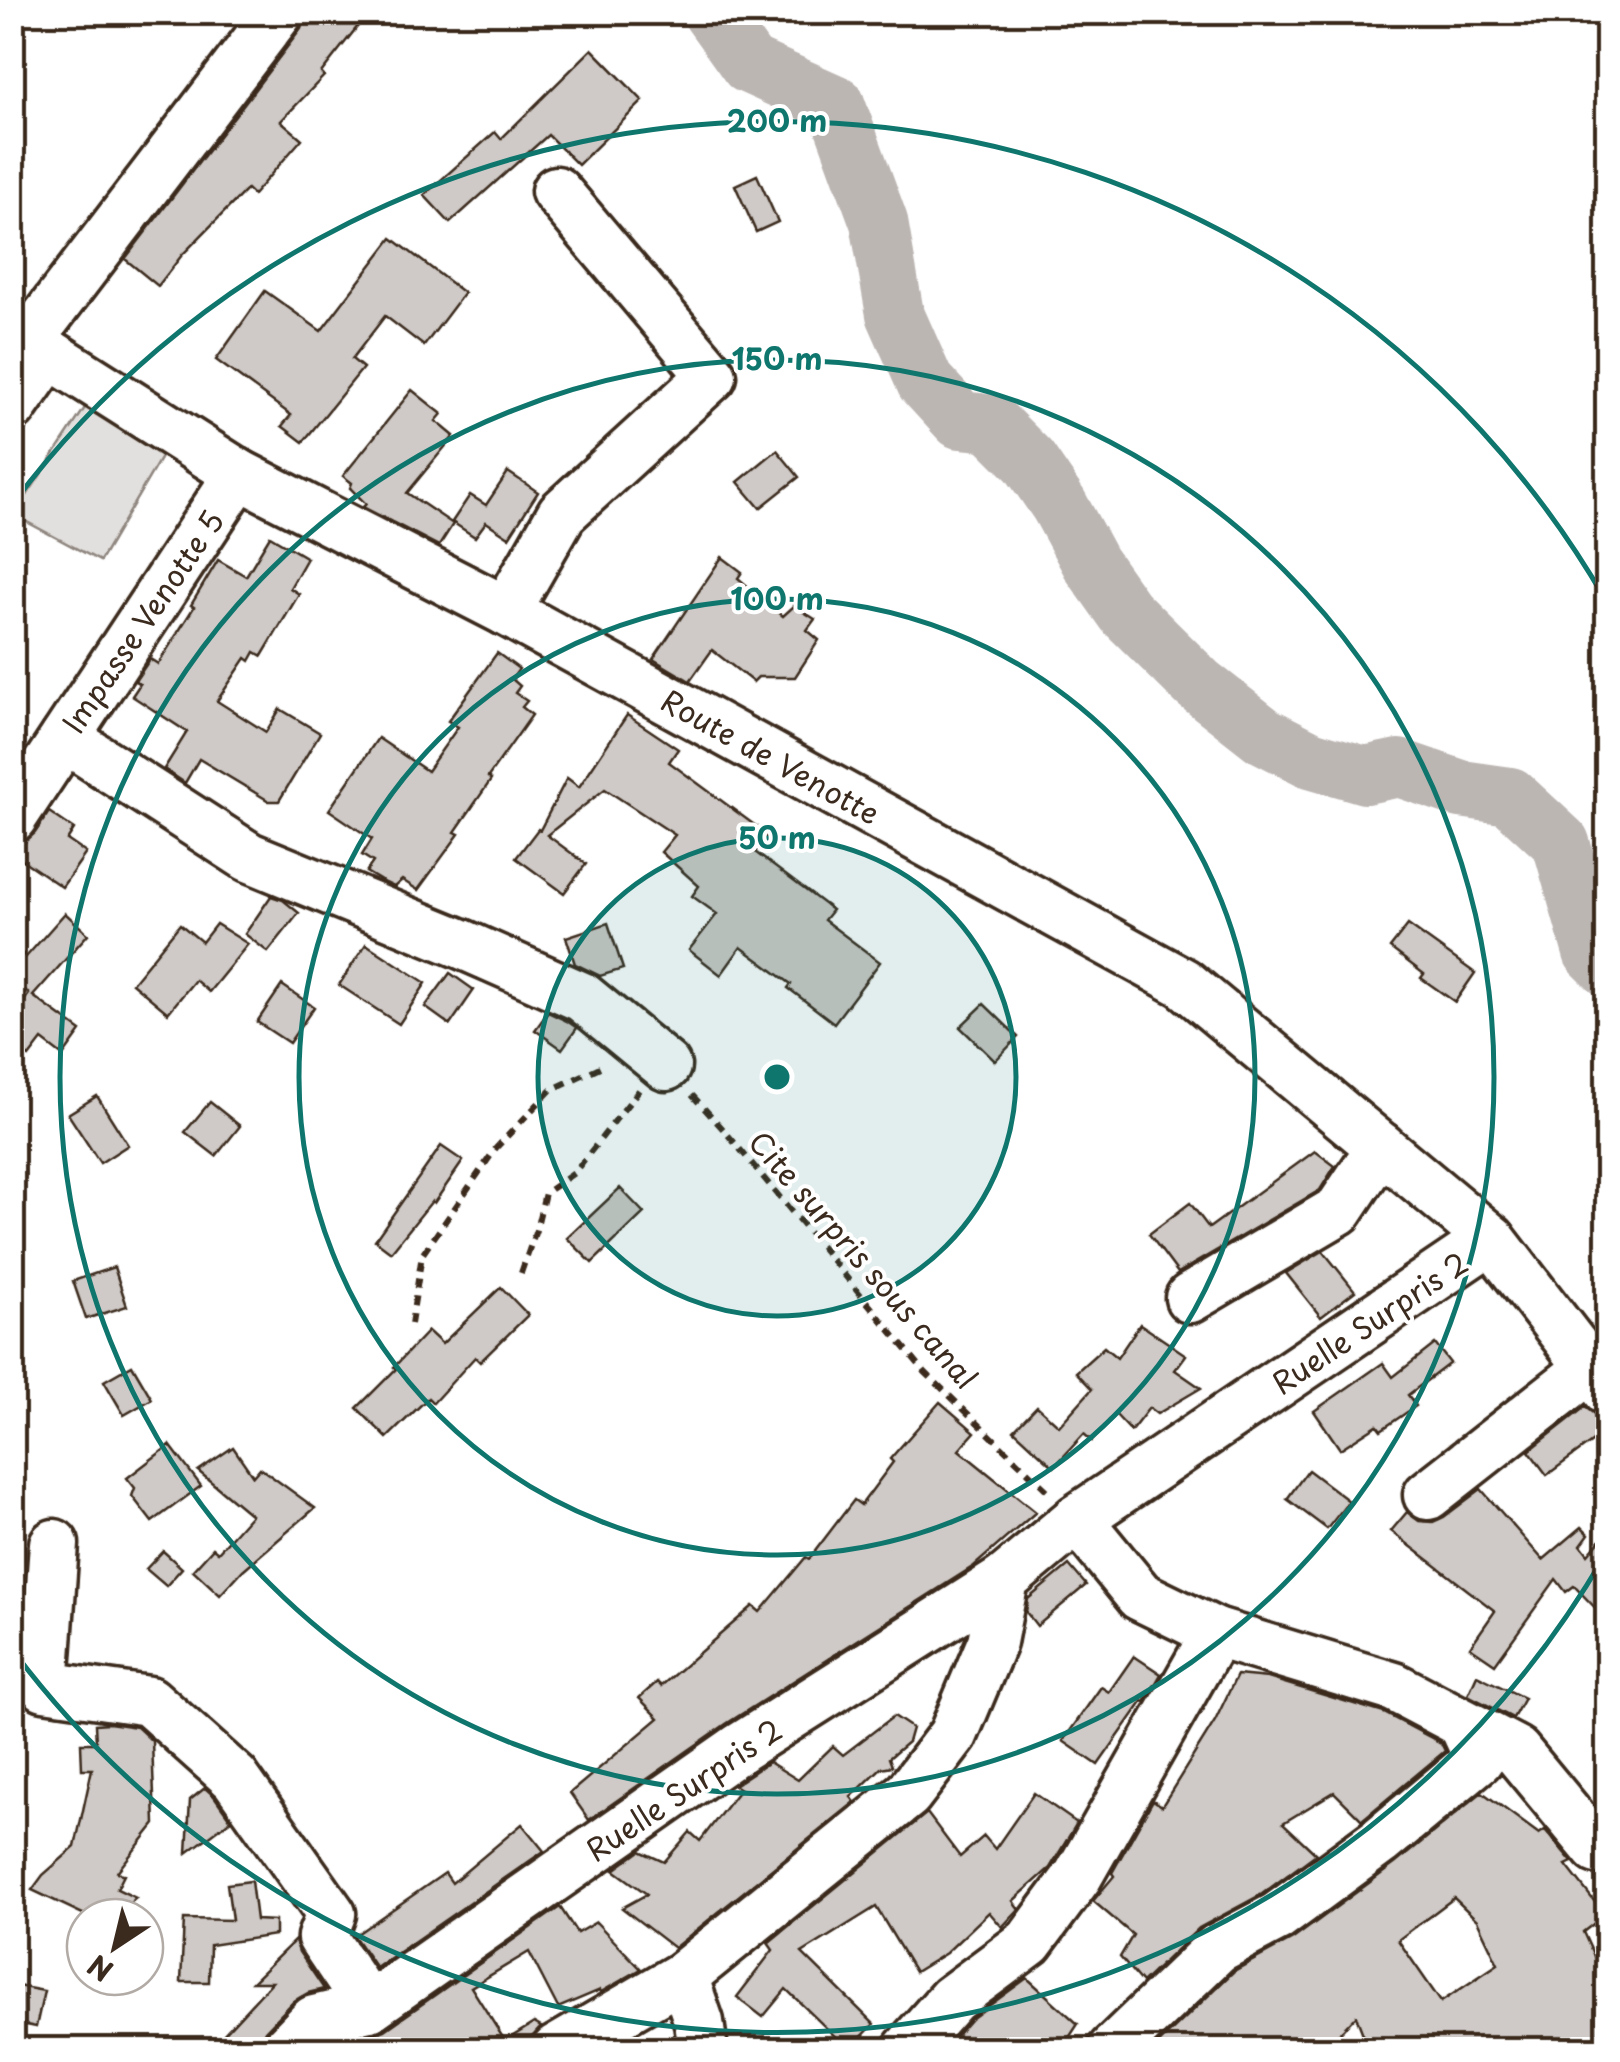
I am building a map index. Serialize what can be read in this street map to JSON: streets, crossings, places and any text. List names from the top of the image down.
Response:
{
  "streets": {
    "street": ["Impasse Venotte 5", "Route de Venotte", "Ruelle Surpris 2"],
    "path": ["Cite surpris sous canal"]
  },
  "crossings": [
    ["Impasse Venotte 5", "Route de Venotte"],
    ["Route de Venotte", "Ruelle Surpris 2"],
    ["Cite surpris sous canal", "Ruelle Surpris 2"]
  ],
  "north": "bottom left",
  "rings": [
    "200 m",
    "150 m",
    "100 m",
    "50 m"
  ]
}
